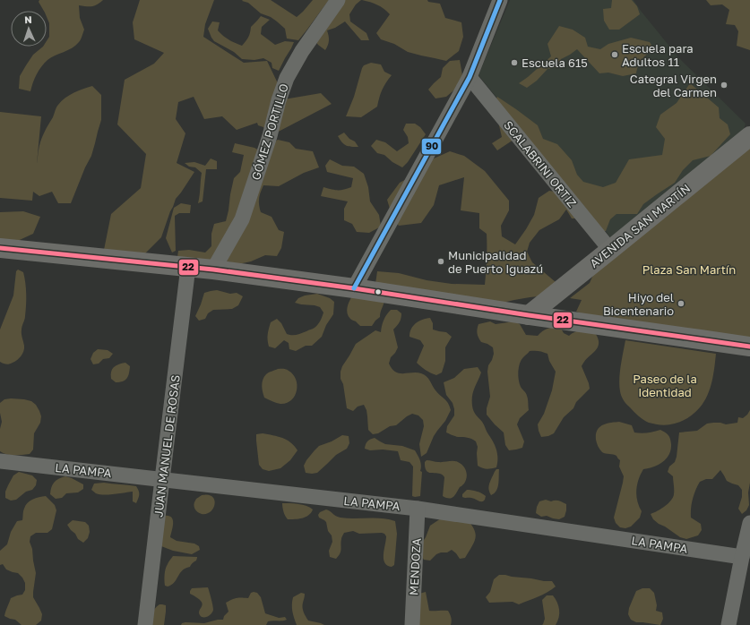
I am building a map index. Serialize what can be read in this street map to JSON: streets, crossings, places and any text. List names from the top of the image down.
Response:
{
  "streets": {
    "main road": ["AVENIDA SAN MARTÍN"],
    "street": [
      "GÓMEZ PORTILLO",
      "SCALABRINI ORTIZ",
      "JUAN MANUEL DE ROSAS",
      "LA PAMPA",
      "MENDOZA"
    ]
  },
  "crossings": [
    ["SCALABRINI ORTIZ", "AVENIDA SAN MARTÍN"],
    ["JUAN MANUEL DE ROSAS", "LA PAMPA"],
    ["LA PAMPA", "MENDOZA"]
  ],
  "parks": ["Plaza San Martín", "Paseo de la Identidad"],
  "places": [
    "Escuela para Adultos 11",
    "Escuela 615",
    "Categral Virgen del Carmen",
    "Municipalidad de Puerto Iguazú",
    "Hiyo del Bicentenario"
  ],
  "lines": ["transit line 90", "transit line 22"],
  "north": "top"
}
